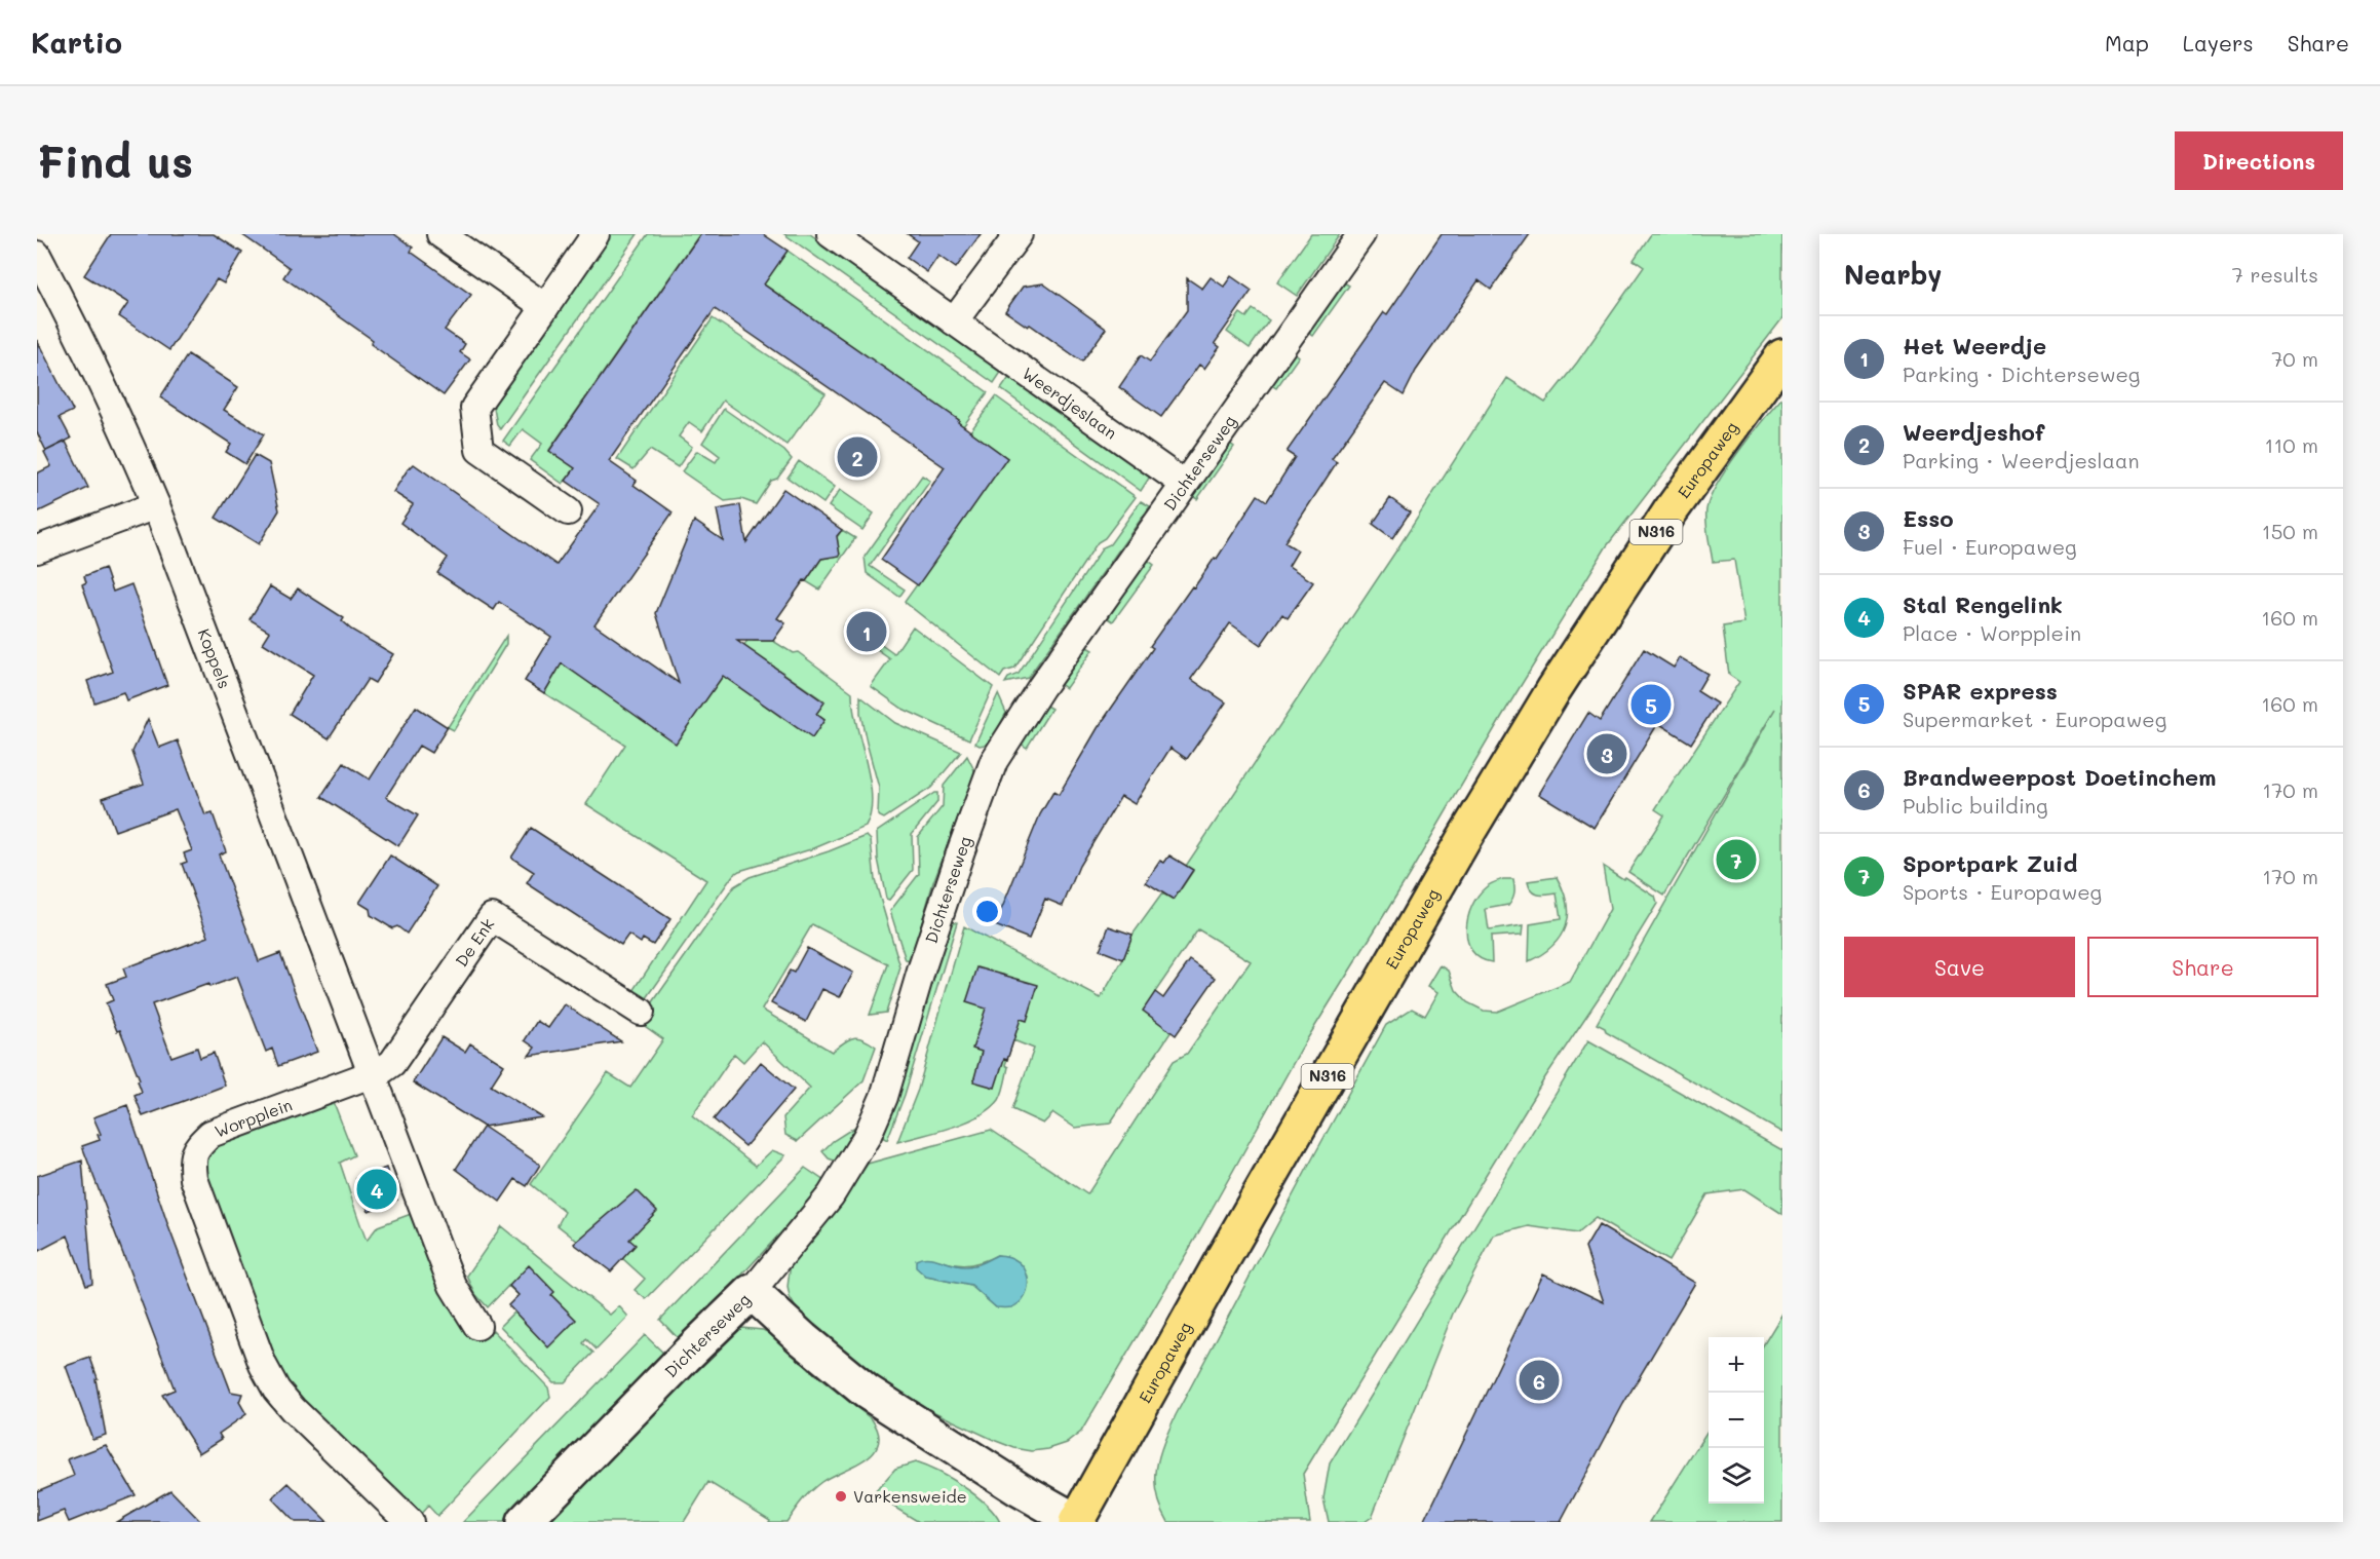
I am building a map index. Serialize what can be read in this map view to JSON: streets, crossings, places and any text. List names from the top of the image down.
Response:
{
  "streets": {
    "main road": ["Europaweg", "N316"],
    "street": [
      "Weerdjeslaan",
      "Dichterseweg",
      "Koppels",
      "De Enk",
      "Worpplein"
    ]
  },
  "crossings": [
    ["Weerdjeslaan", "Dichterseweg"],
    ["Koppels", "De Enk"],
    ["Koppels", "Worpplein"],
    ["De Enk", "Worpplein"]
  ],
  "places": ["Varkensweide"],
  "page": {
    "header": "Kartio",
    "nav": ["Map", "Layers", "Share"],
    "buttons": [
      "Directions",
      ["Save", "Share"]
    ],
    "title": "Find us",
    "heading": ["Nearby", "7 results"],
    "list": [
      {
        "mark": "1",
        "name": "Het Weerdje",
        "note": "Parking · Dichterseweg",
        "value": "70 m"
      },
      {
        "mark": "2",
        "name": "Weerdjeshof",
        "note": "Parking · Weerdjeslaan",
        "value": "110 m"
      },
      {
        "mark": "3",
        "name": "Esso",
        "note": "Fuel · Europaweg",
        "value": "150 m"
      },
      {
        "mark": "4",
        "name": "Stal Rengelink",
        "note": "Place · Worpplein",
        "value": "160 m"
      },
      {
        "mark": "5",
        "name": "SPAR express",
        "note": "Supermarket · Europaweg",
        "value": "160 m"
      },
      {
        "mark": "6",
        "name": "Brandweerpost Doetinchem",
        "note": "Public building",
        "value": "170 m"
      },
      {
        "mark": "7",
        "name": "Sportpark Zuid",
        "note": "Sports · Europaweg",
        "value": "170 m"
      }
    ],
    "pins": [
      "2",
      "1",
      "5",
      "3",
      "7",
      "4",
      "6"
    ],
    "map_buttons": ["+", "−"]
  }
}
